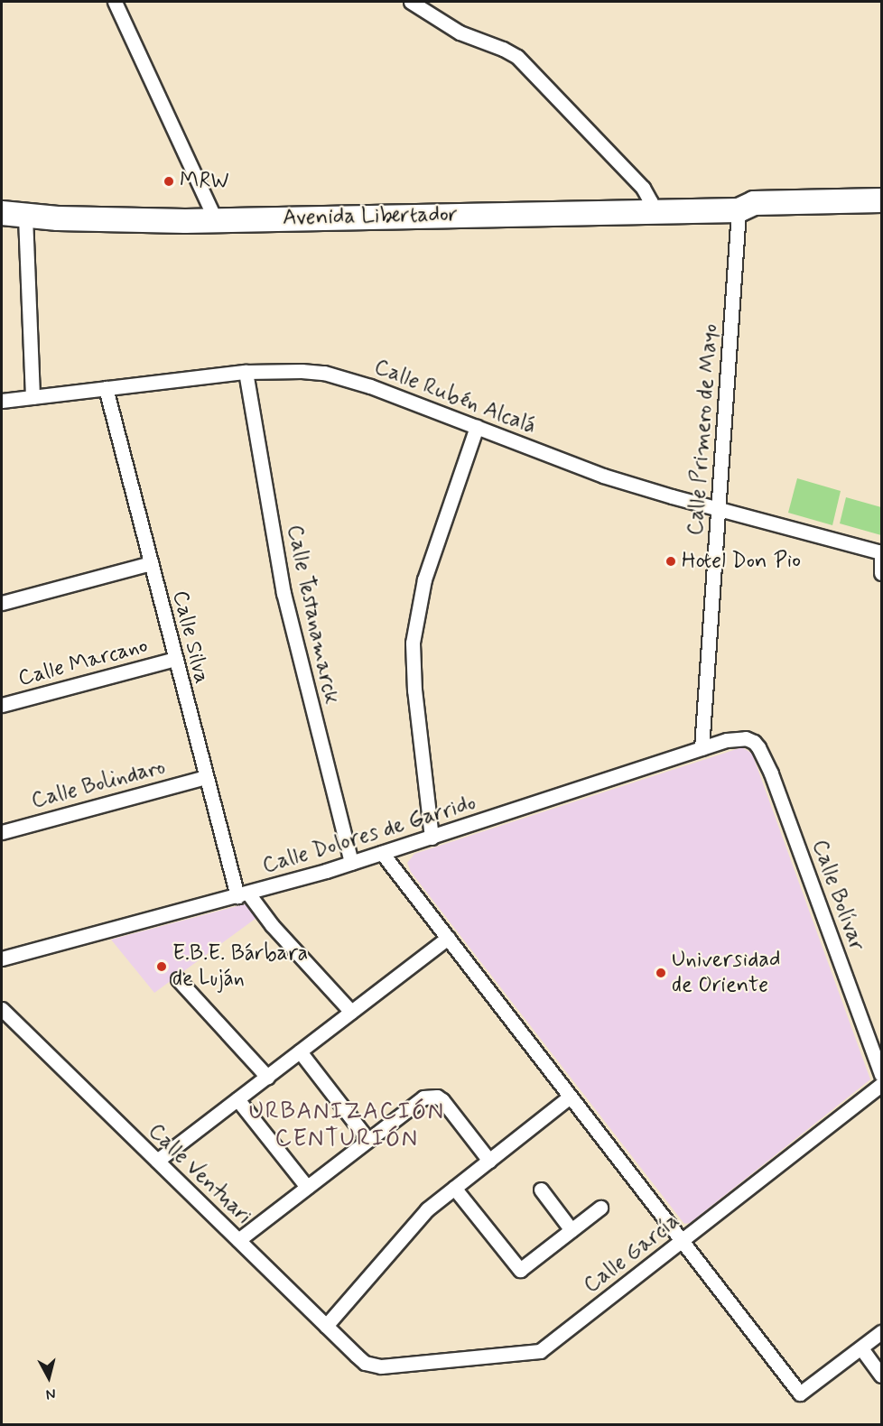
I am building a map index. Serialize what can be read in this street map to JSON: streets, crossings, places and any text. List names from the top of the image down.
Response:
{
  "streets": {
    "highway": ["Avenida Libertador"],
    "street": [
      "Calle Rubén Alcalá",
      "Calle Primero de Mayo",
      "Calle Testanamarck",
      "Calle Silva",
      "Calle Marcano",
      "Calle Bolindaro",
      "Calle Dolores de Garrido",
      "Calle Bolívar",
      "Calle Ventuari",
      "Calle García"
    ]
  },
  "crossings": [
    ["Avenida Libertador", "Calle Primero de Mayo"],
    ["Calle Rubén Alcalá", "Calle Primero de Mayo"],
    ["Calle Rubén Alcalá", "Calle Testanamarck"],
    ["Calle Rubén Alcalá", "Calle Silva"],
    ["Calle Primero de Mayo", "Calle Dolores de Garrido"],
    ["Calle Testanamarck", "Calle Dolores de Garrido"],
    ["Calle Silva", "Calle Marcano"],
    ["Calle Silva", "Calle Bolindaro"],
    ["Calle Silva", "Calle Dolores de Garrido"],
    ["Calle Dolores de Garrido", "Calle Bolívar"],
    ["Calle Ventuari", "Calle García"]
  ],
  "districts": ["URBANIZACIÓN CENTURIÓN"],
  "places": [
    "MRW",
    "Hotel Don Pio",
    "E.B.E. Bárbara de Luján",
    "Universidad de Oriente"
  ],
  "north": "bottom"
}
